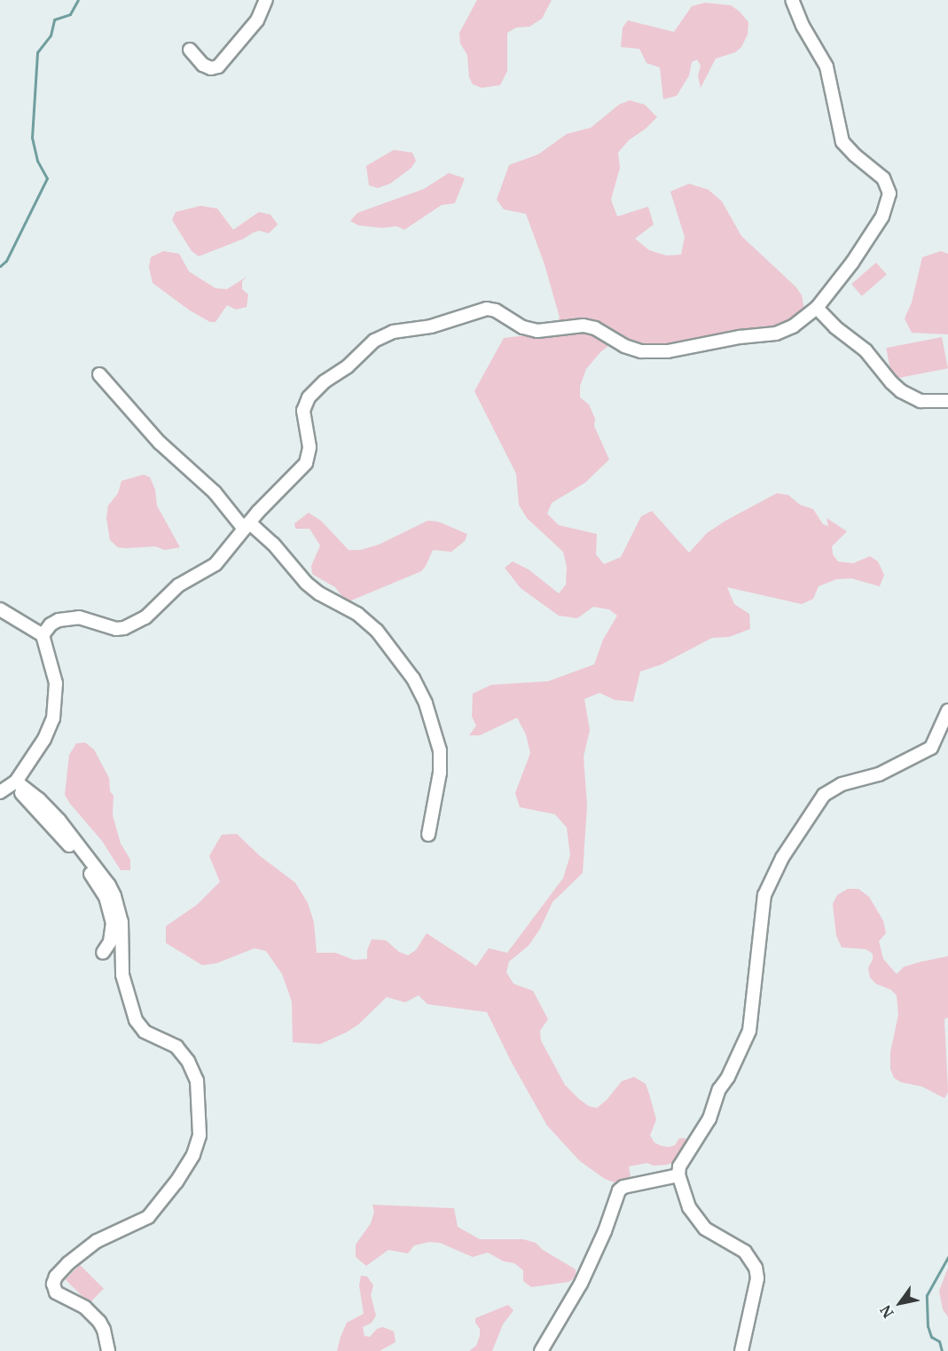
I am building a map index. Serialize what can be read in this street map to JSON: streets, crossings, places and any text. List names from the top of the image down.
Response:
{
  "north": "bottom left"
}
